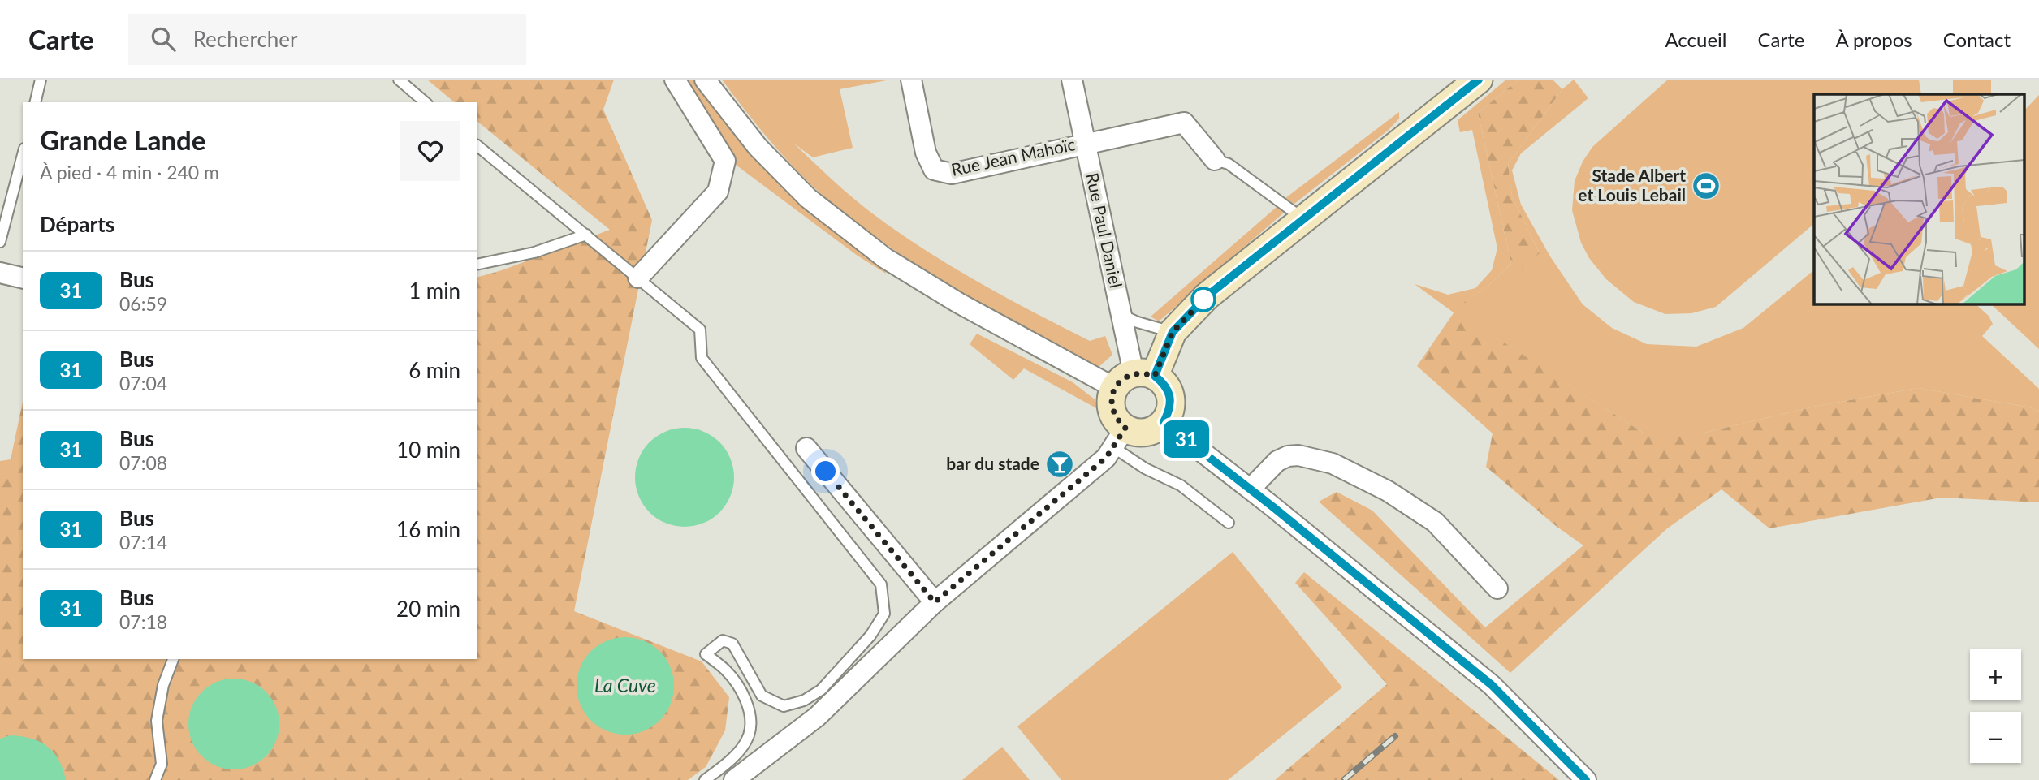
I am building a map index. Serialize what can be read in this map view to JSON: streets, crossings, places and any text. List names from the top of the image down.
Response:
{
  "streets": {
    "street": ["Rue Jean Mahoïc", "Rue Paul Daniel"]
  },
  "crossings": [
    ["Rue Jean Mahoïc", "Rue Paul Daniel"]
  ],
  "water": ["La Cuve"],
  "places": {
    "sports": ["Stade Albert et Louis Lebail"],
    "bar": ["bar du stade"]
  },
  "lines": ["bus line 31"],
  "page": {
    "header": "Carte",
    "search": "Rechercher",
    "nav": [
      "Accueil",
      "Carte",
      "À propos",
      "Contact"
    ],
    "on_map": "31",
    "heading": [
      ["Grande Lande", "À pied · 4 min · 240 m"],
      "Départs"
    ],
    "list": [
      {
        "mark": "31",
        "name": "Bus",
        "note": "06:59",
        "value": "1 min"
      },
      {
        "mark": "31",
        "name": "Bus",
        "note": "07:04",
        "value": "6 min"
      },
      {
        "mark": "31",
        "name": "Bus",
        "note": "07:08",
        "value": "10 min"
      },
      {
        "mark": "31",
        "name": "Bus",
        "note": "07:14",
        "value": "16 min"
      },
      {
        "mark": "31",
        "name": "Bus",
        "note": "07:18",
        "value": "20 min"
      }
    ],
    "map_buttons": ["+", "−"]
  }
}
